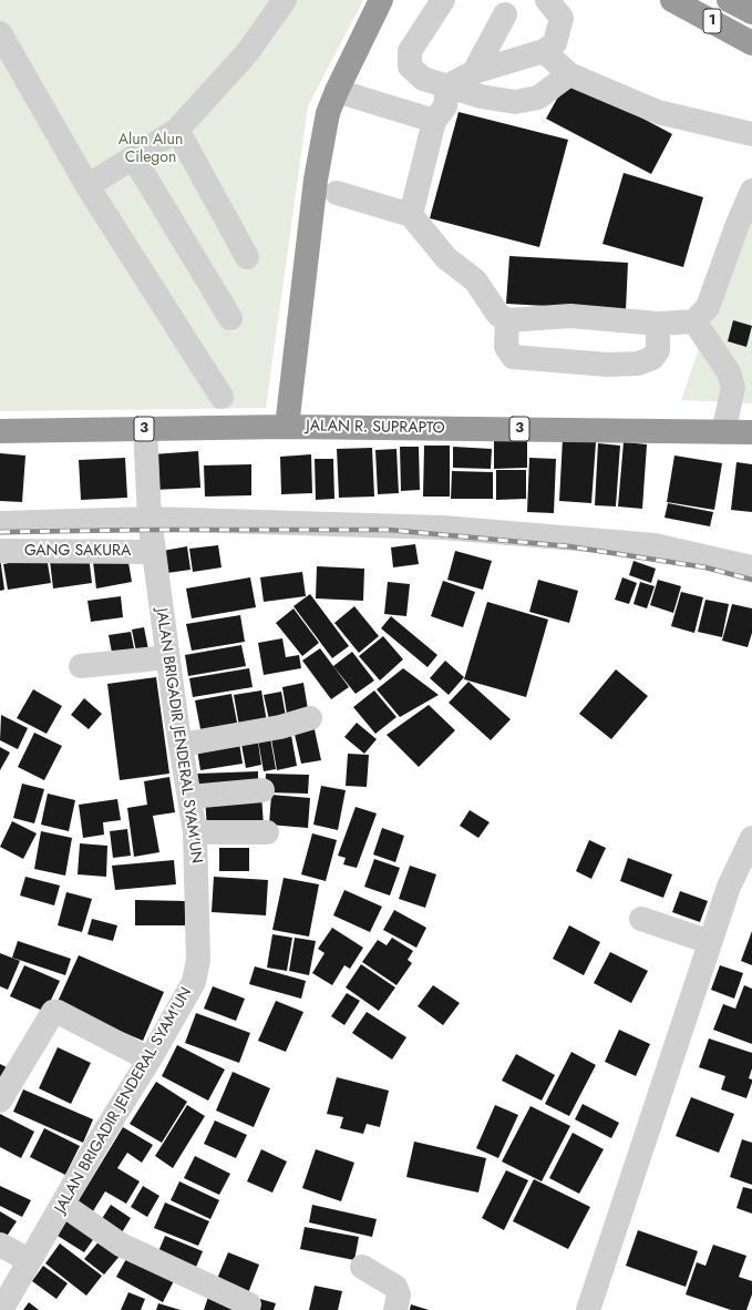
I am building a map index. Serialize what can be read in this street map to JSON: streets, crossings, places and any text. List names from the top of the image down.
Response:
{
  "streets": {
    "highway": ["1", "JALAN R. SUPRAPTO", "3"],
    "street": ["GANG SAKURA", "JALAN BRIGADIR JENDERAL SYAM'UN"]
  },
  "crossings": [
    ["JALAN R. SUPRAPTO", "JALAN BRIGADIR JENDERAL SYAM'UN"],
    ["GANG SAKURA", "JALAN BRIGADIR JENDERAL SYAM'UN"]
  ],
  "parks": ["Alun Alun Cilegon"]
}
